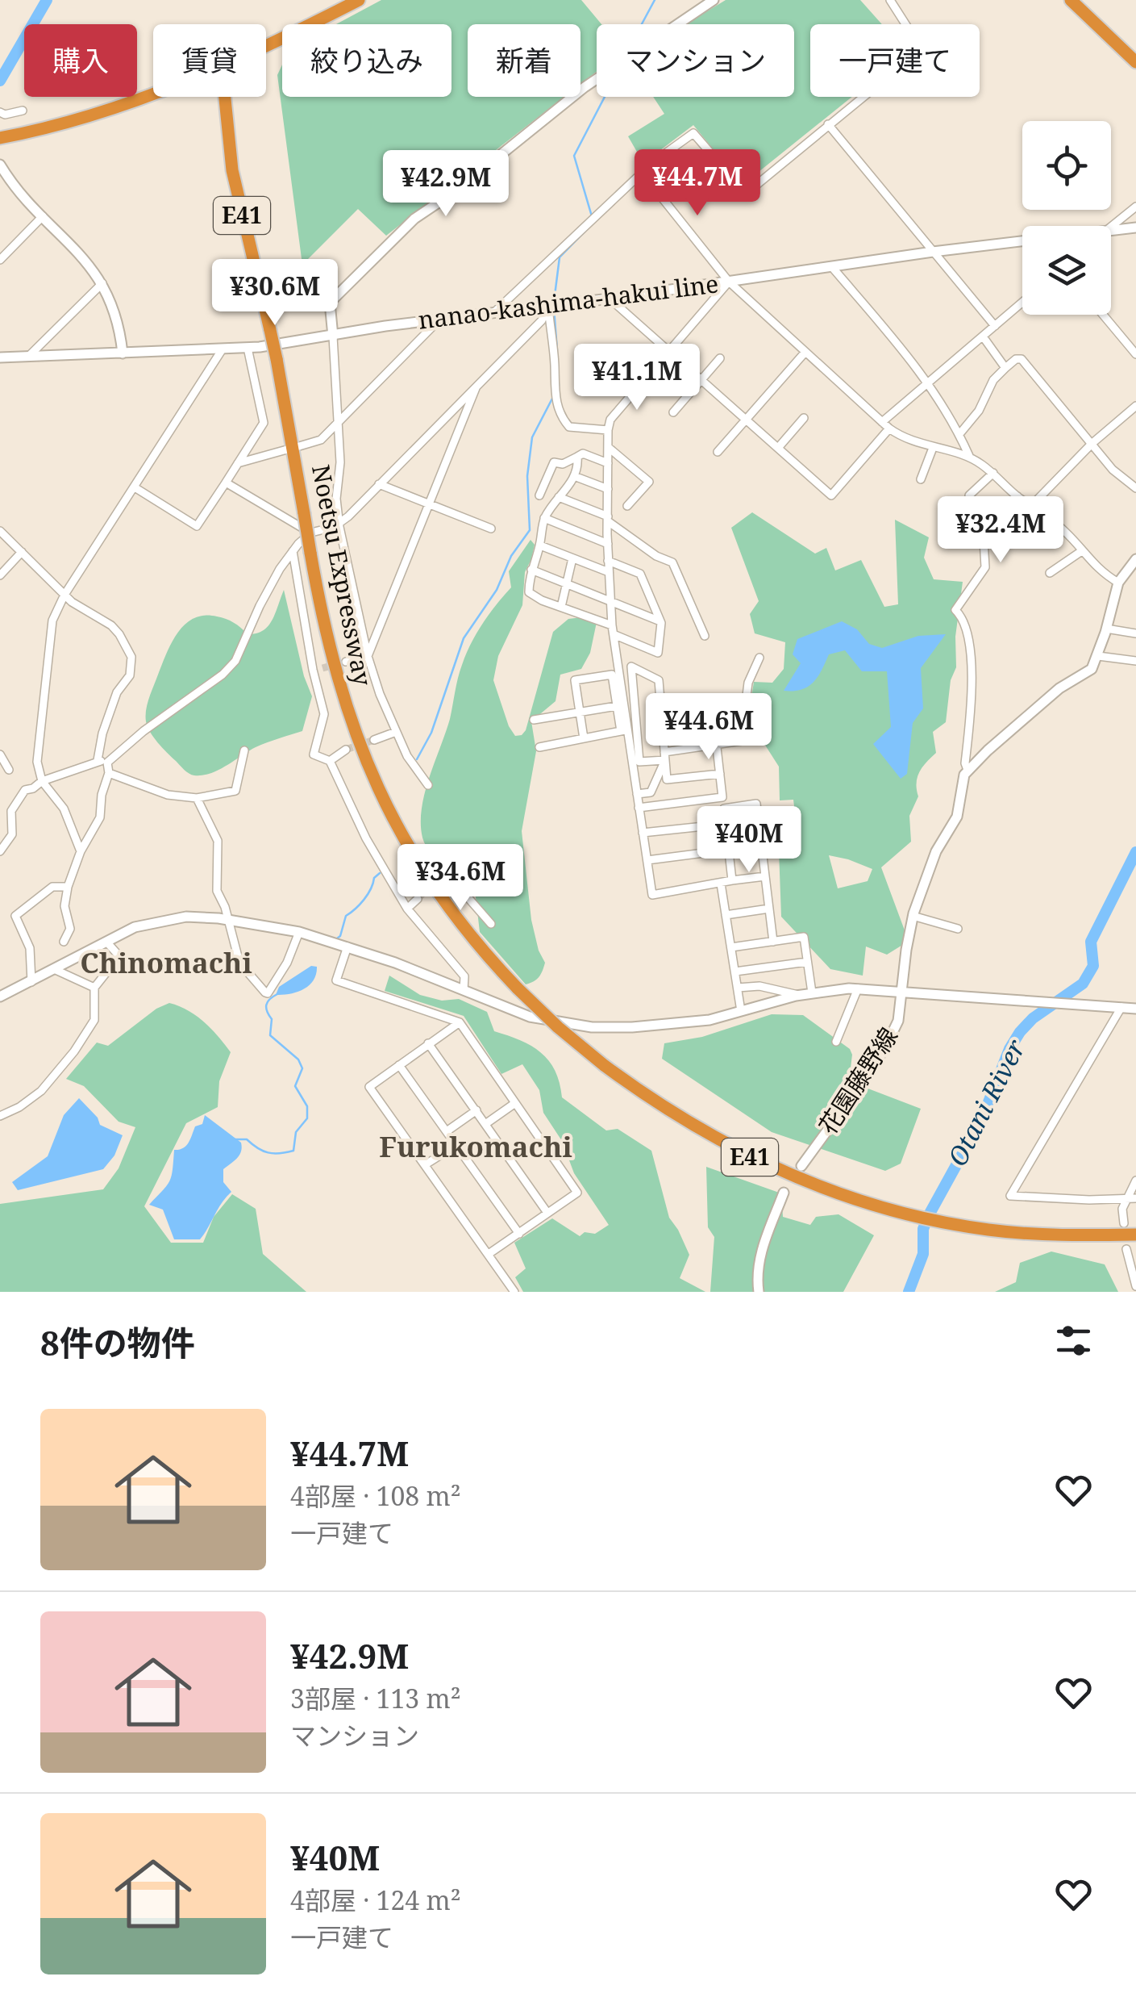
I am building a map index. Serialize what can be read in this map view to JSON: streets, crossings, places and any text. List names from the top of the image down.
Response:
{
  "streets": {
    "highway": ["E41", "Noetsu Expressway"],
    "main road": ["nanao-kashima-hakui line", "花園藤野線"]
  },
  "districts": ["Chinomachi", "Furukomachi"],
  "water": ["Otani River"],
  "page": {
    "chip": [
      "購入",
      "賃貸",
      "絞り込み",
      "新着",
      "マンション",
      "一戸建て"
    ],
    "price": [
      "¥44.7M",
      "¥42.9M",
      "¥30.6M",
      "¥41.1M",
      "¥32.4M",
      "¥44.6M",
      "¥40M",
      "¥34.6M"
    ],
    "heading": "8件の物件",
    "list": [
      {
        "name": "¥44.7M",
        "note": "4部屋 · 108 m² · 一戸建て"
      },
      {
        "name": "¥42.9M",
        "note": "3部屋 · 113 m² · マンション"
      },
      {
        "name": "¥40M",
        "note": "4部屋 · 124 m² · 一戸建て"
      }
    ]
  }
}
